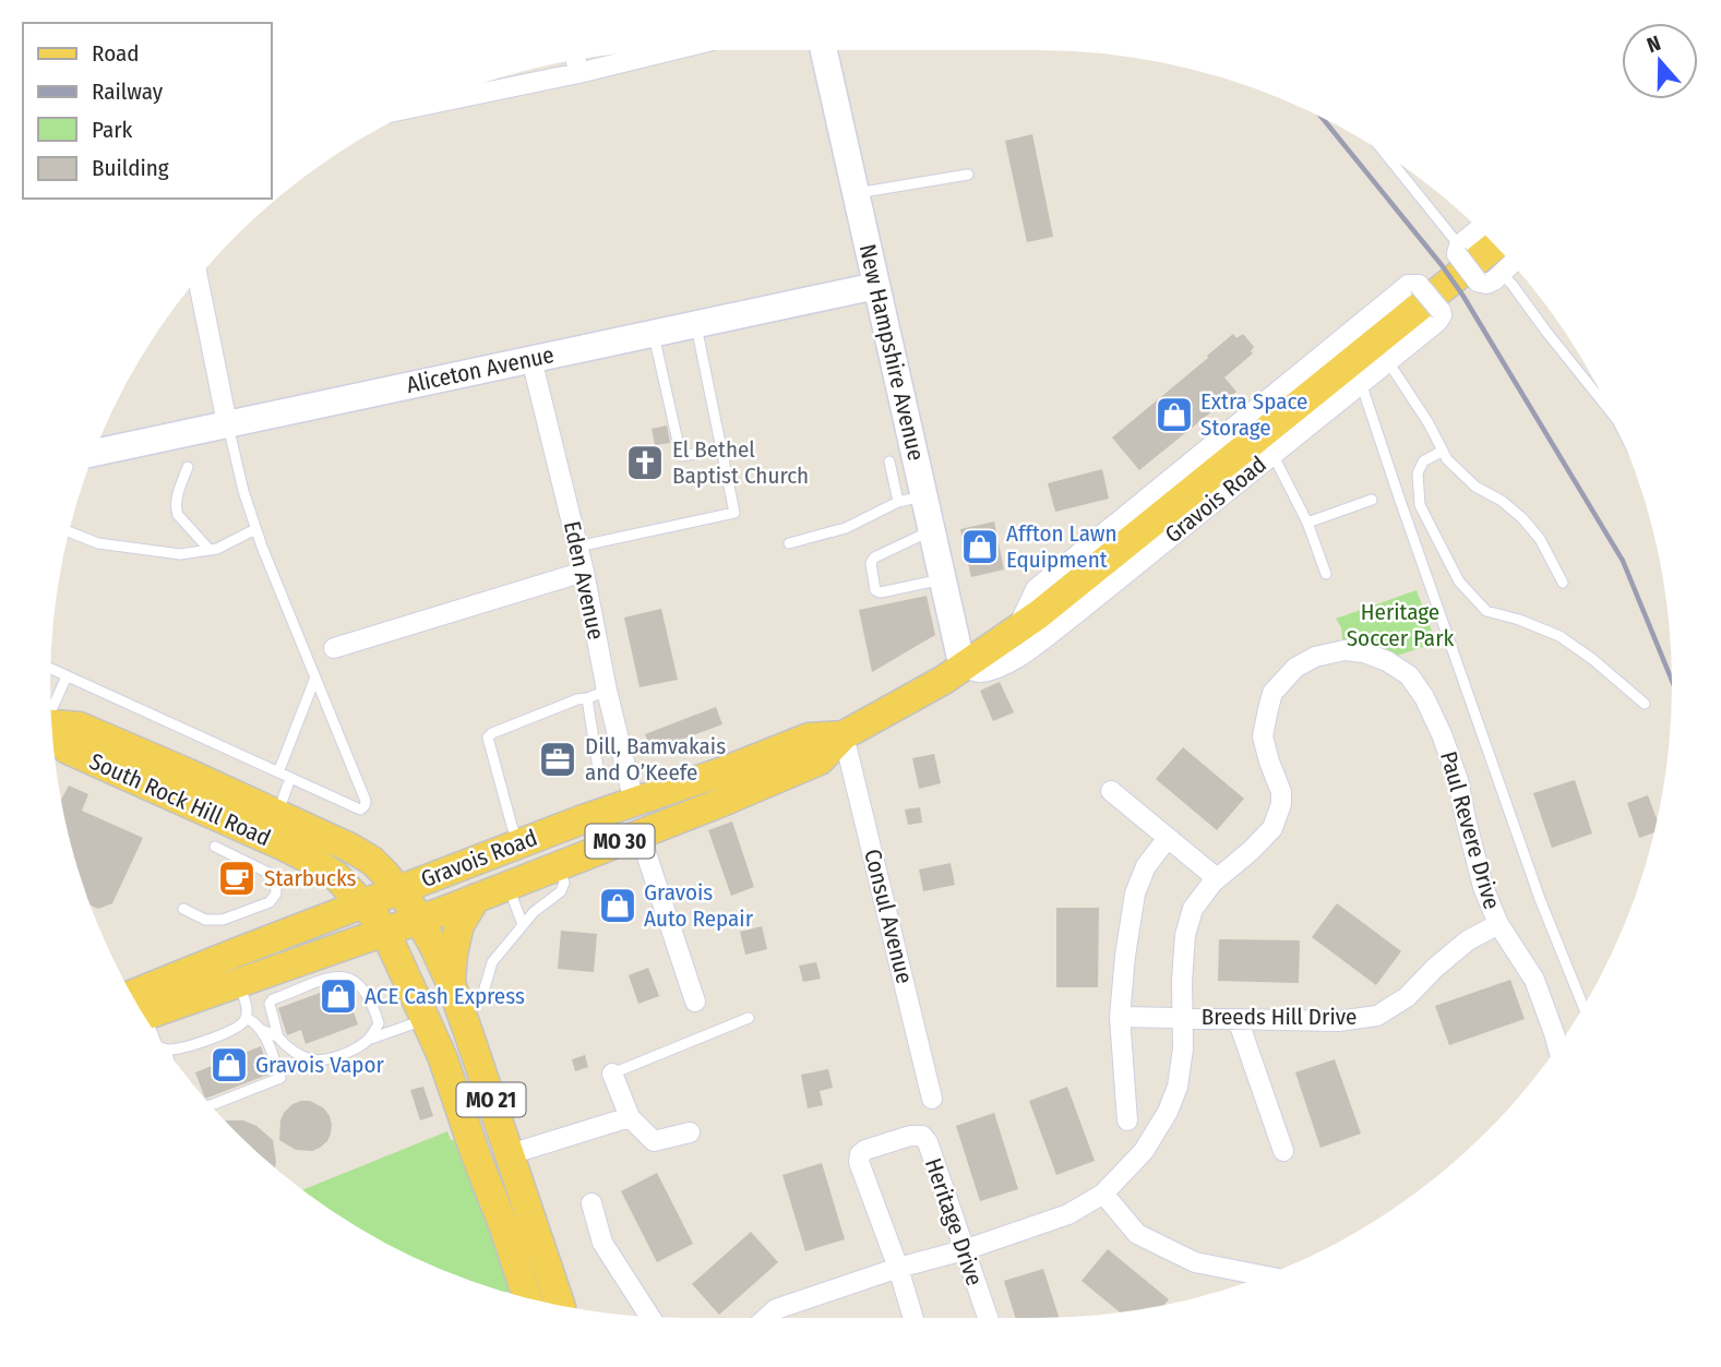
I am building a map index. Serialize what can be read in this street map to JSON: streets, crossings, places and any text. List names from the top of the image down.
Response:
{
  "streets": {
    "main road": [
      "Gravois Road",
      "South Rock Hill Road",
      "MO 30",
      "MO 21"
    ],
    "street": [
      "New Hampshire Avenue",
      "Aliceton Avenue",
      "Eden Avenue",
      "Paul Revere Drive",
      "Consul Avenue",
      "Breeds Hill Drive",
      "Heritage Drive"
    ]
  },
  "crossings": [
    ["New Hampshire Avenue", "Aliceton Avenue"],
    ["New Hampshire Avenue", "Gravois Road"],
    ["Aliceton Avenue", "Eden Avenue"],
    ["Gravois Road", "Eden Avenue"],
    ["Gravois Road", "South Rock Hill Road"],
    ["Gravois Road", "Consul Avenue"],
    ["Gravois Road", "MO 21"],
    ["South Rock Hill Road", "MO 21"],
    ["Paul Revere Drive", "Breeds Hill Drive"],
    ["Paul Revere Drive", "Heritage Drive"]
  ],
  "parks": ["Heritage Soccer Park"],
  "places": {
    "shop": [
      "Extra Space Storage",
      "Affton Lawn Equipment",
      "Gravois Auto Repair",
      "ACE Cash Express",
      "Gravois Vapor"
    ],
    "church": ["El Bethel Baptist Church"],
    "office": ["Dill, Bamvakais and O’Keefe"],
    "cafe": ["Starbucks"]
  },
  "legend": [
    "Road",
    "Railway",
    "Park",
    "Building"
  ],
  "north": "top"
}
